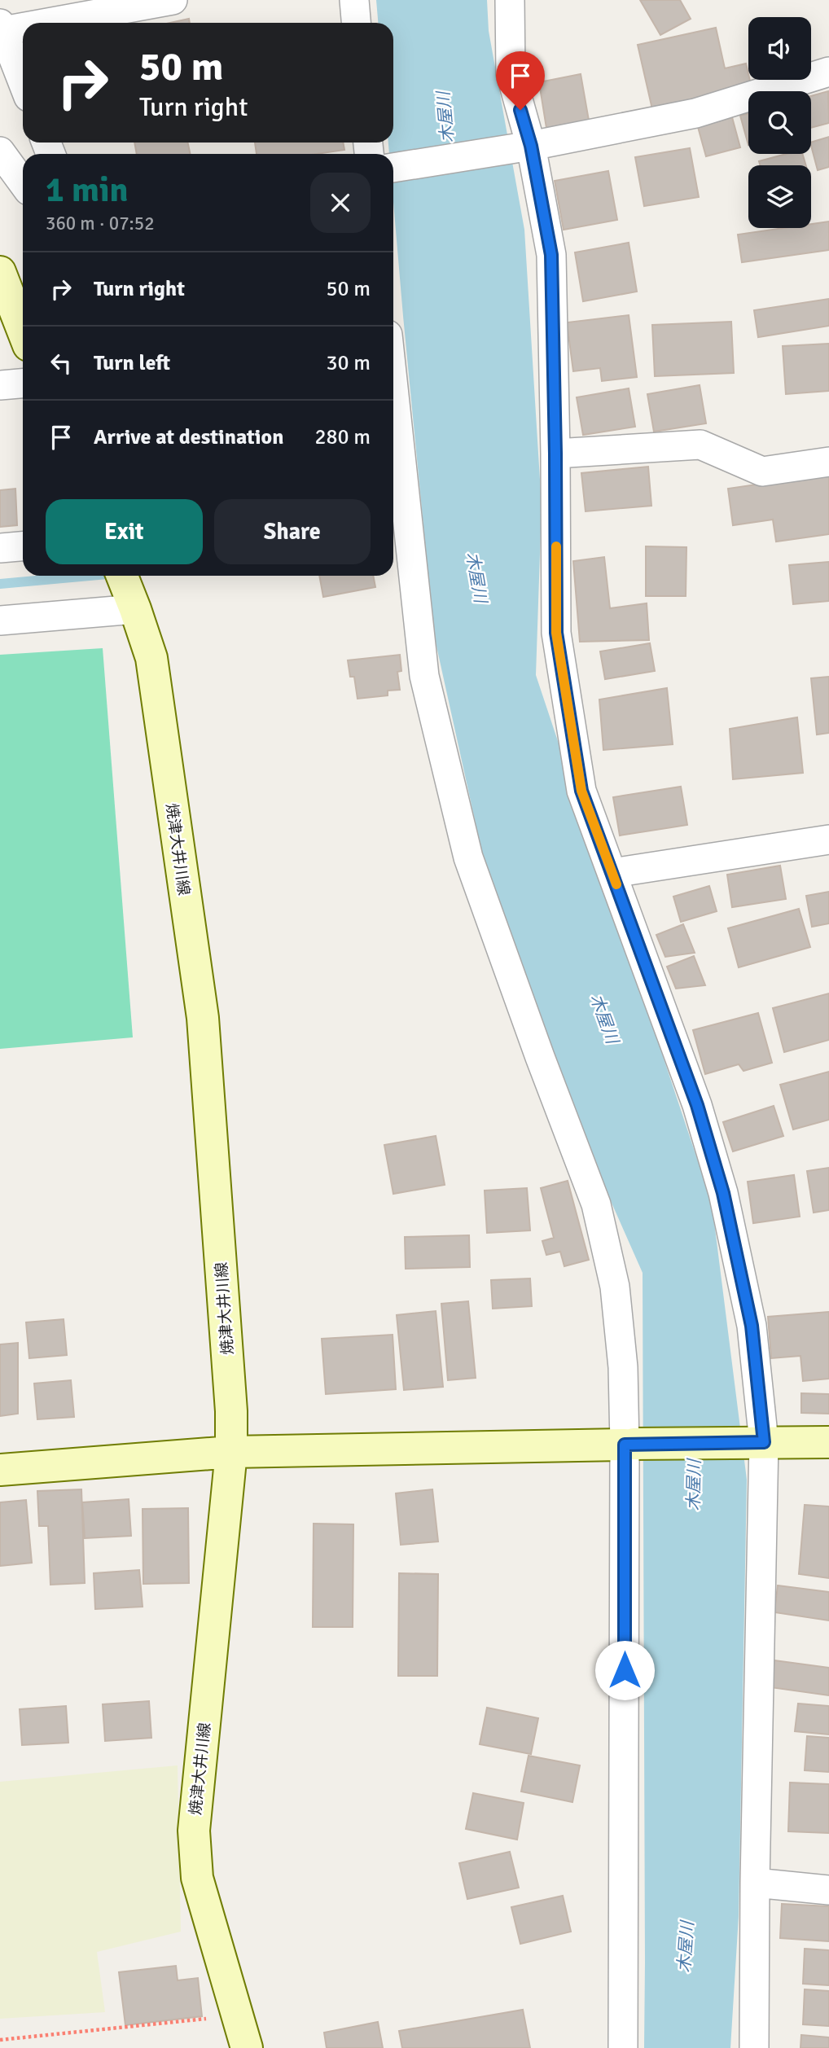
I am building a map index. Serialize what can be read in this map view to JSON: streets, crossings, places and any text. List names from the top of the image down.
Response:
{
  "streets": {
    "main road": ["焼津大井川線"]
  },
  "water": ["木屋川"],
  "page": {
    "turn": ["50 m", "Turn right"],
    "heading": ["1 min", "360 m · 07:52"],
    "list": [
      {
        "name": "Turn right",
        "value": "50 m"
      },
      {
        "name": "Turn left",
        "value": "30 m"
      },
      {
        "name": "Arrive at destination",
        "value": "280 m"
      }
    ],
    "buttons": ["Exit", "Share"]
  }
}
